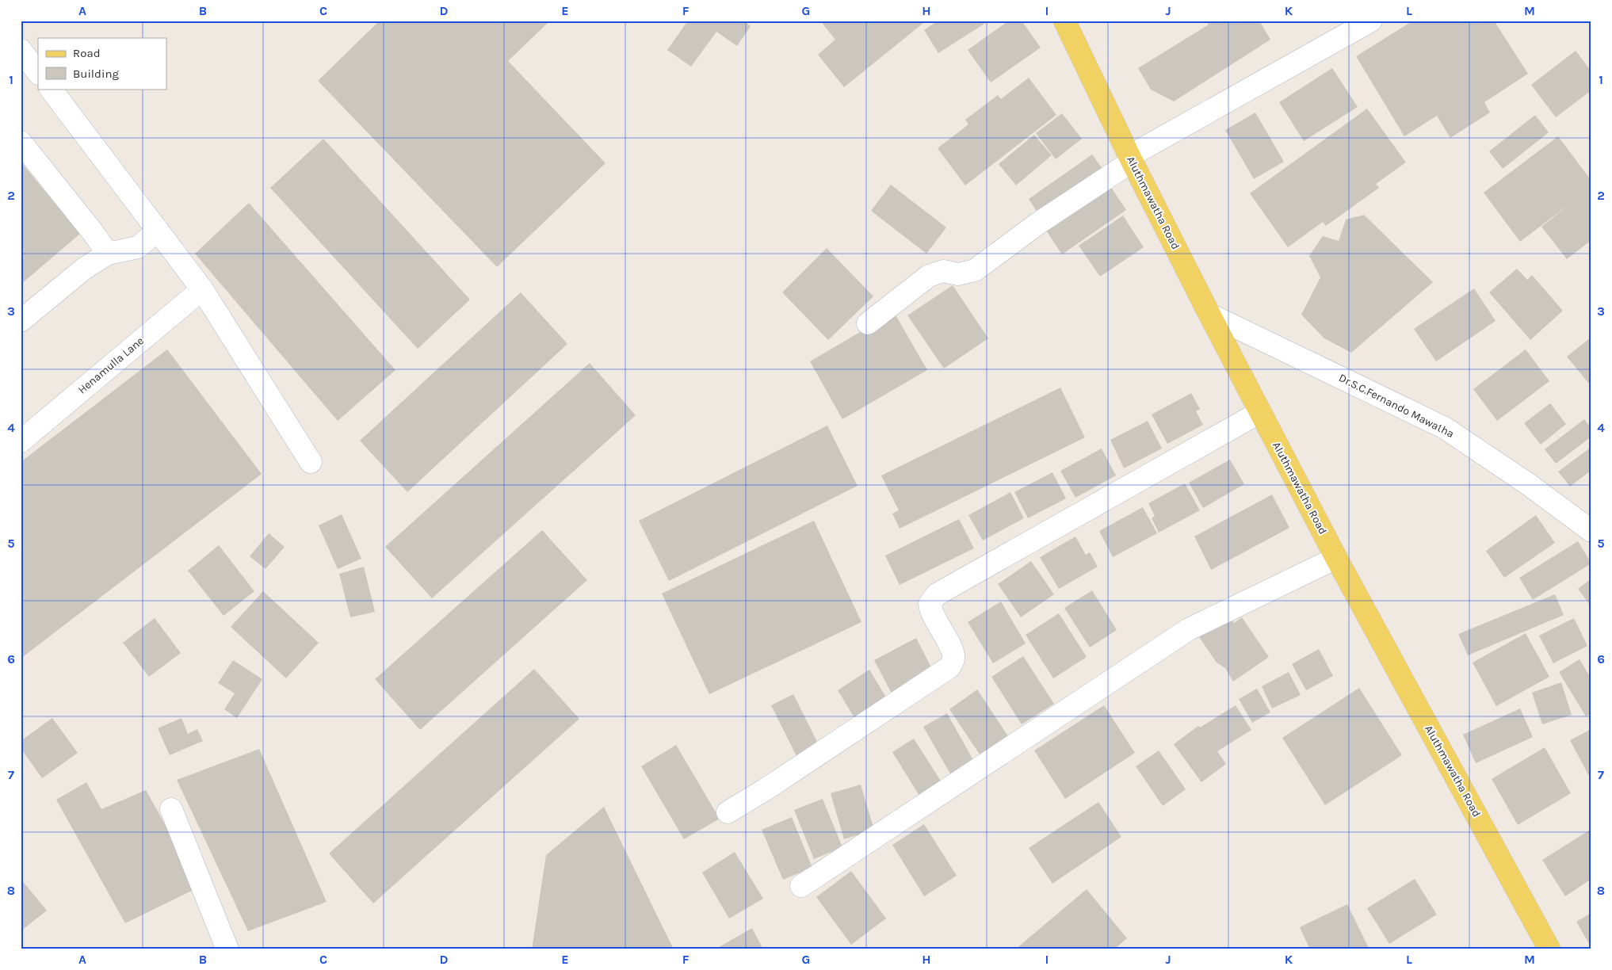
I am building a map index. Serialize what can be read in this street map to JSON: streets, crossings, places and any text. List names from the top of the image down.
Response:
{
  "streets": {
    "main road": ["Aluthmawatha Road"],
    "street": ["Henamulla Lane", "Dr.S.C.Fernando Mawatha"]
  },
  "crossings": [
    ["Aluthmawatha Road", "Dr.S.C.Fernando Mawatha"]
  ],
  "legend": ["Road", "Building"],
  "grid": {
    "columns": [
      "A",
      "B",
      "C",
      "D",
      "E",
      "F",
      "G",
      "H",
      "I",
      "J",
      "K",
      "L",
      "M"
    ],
    "rows": [
      "1",
      "2",
      "3",
      "4",
      "5",
      "6",
      "7",
      "8"
    ]
  }
}
